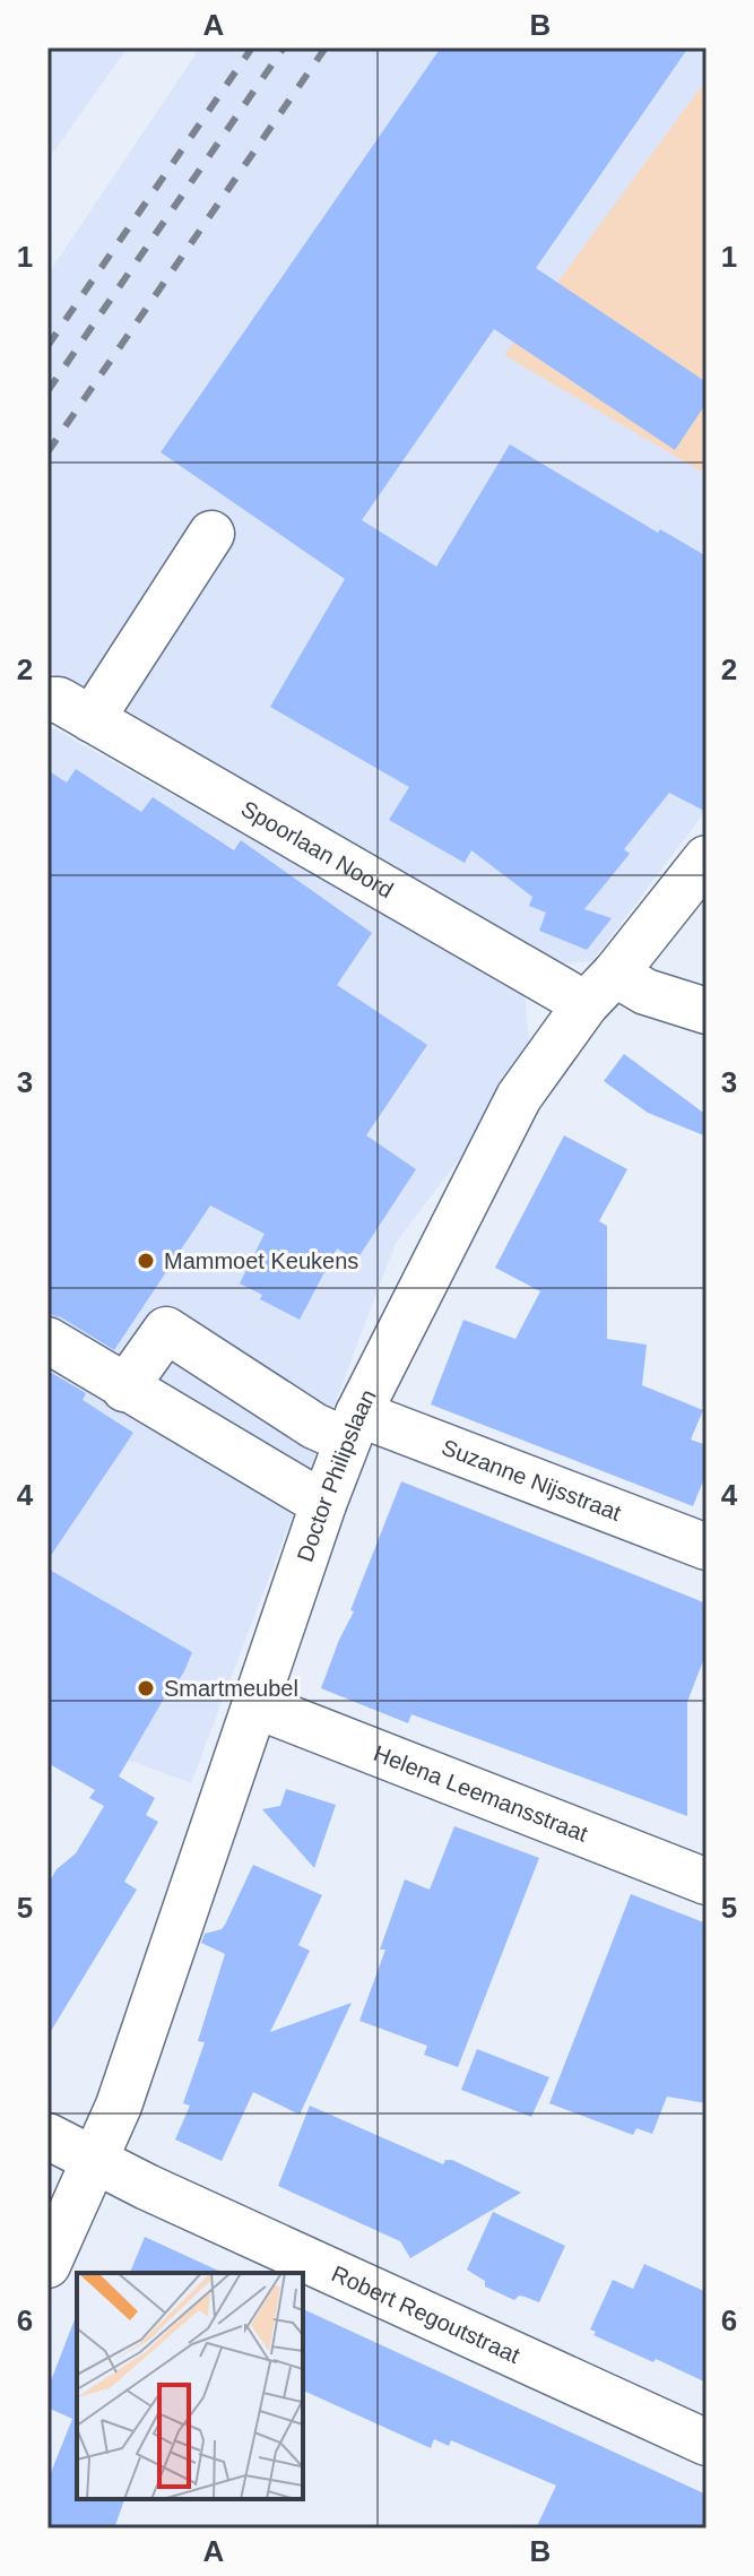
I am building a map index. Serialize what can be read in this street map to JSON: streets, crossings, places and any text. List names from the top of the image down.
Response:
{
  "streets": {
    "street": [
      "Spoorlaan Noord",
      "Doctor Philipslaan",
      "Suzanne Nijsstraat",
      "Helena Leemansstraat",
      "Robert Regoutstraat"
    ]
  },
  "crossings": [
    ["Spoorlaan Noord", "Doctor Philipslaan"],
    ["Doctor Philipslaan", "Suzanne Nijsstraat"],
    ["Doctor Philipslaan", "Helena Leemansstraat"],
    ["Doctor Philipslaan", "Robert Regoutstraat"]
  ],
  "places": ["Mammoet Keukens", "Smartmeubel"],
  "grid": {
    "columns": ["A", "B"],
    "rows": [
      "1",
      "2",
      "3",
      "4",
      "5",
      "6"
    ]
  }
}
